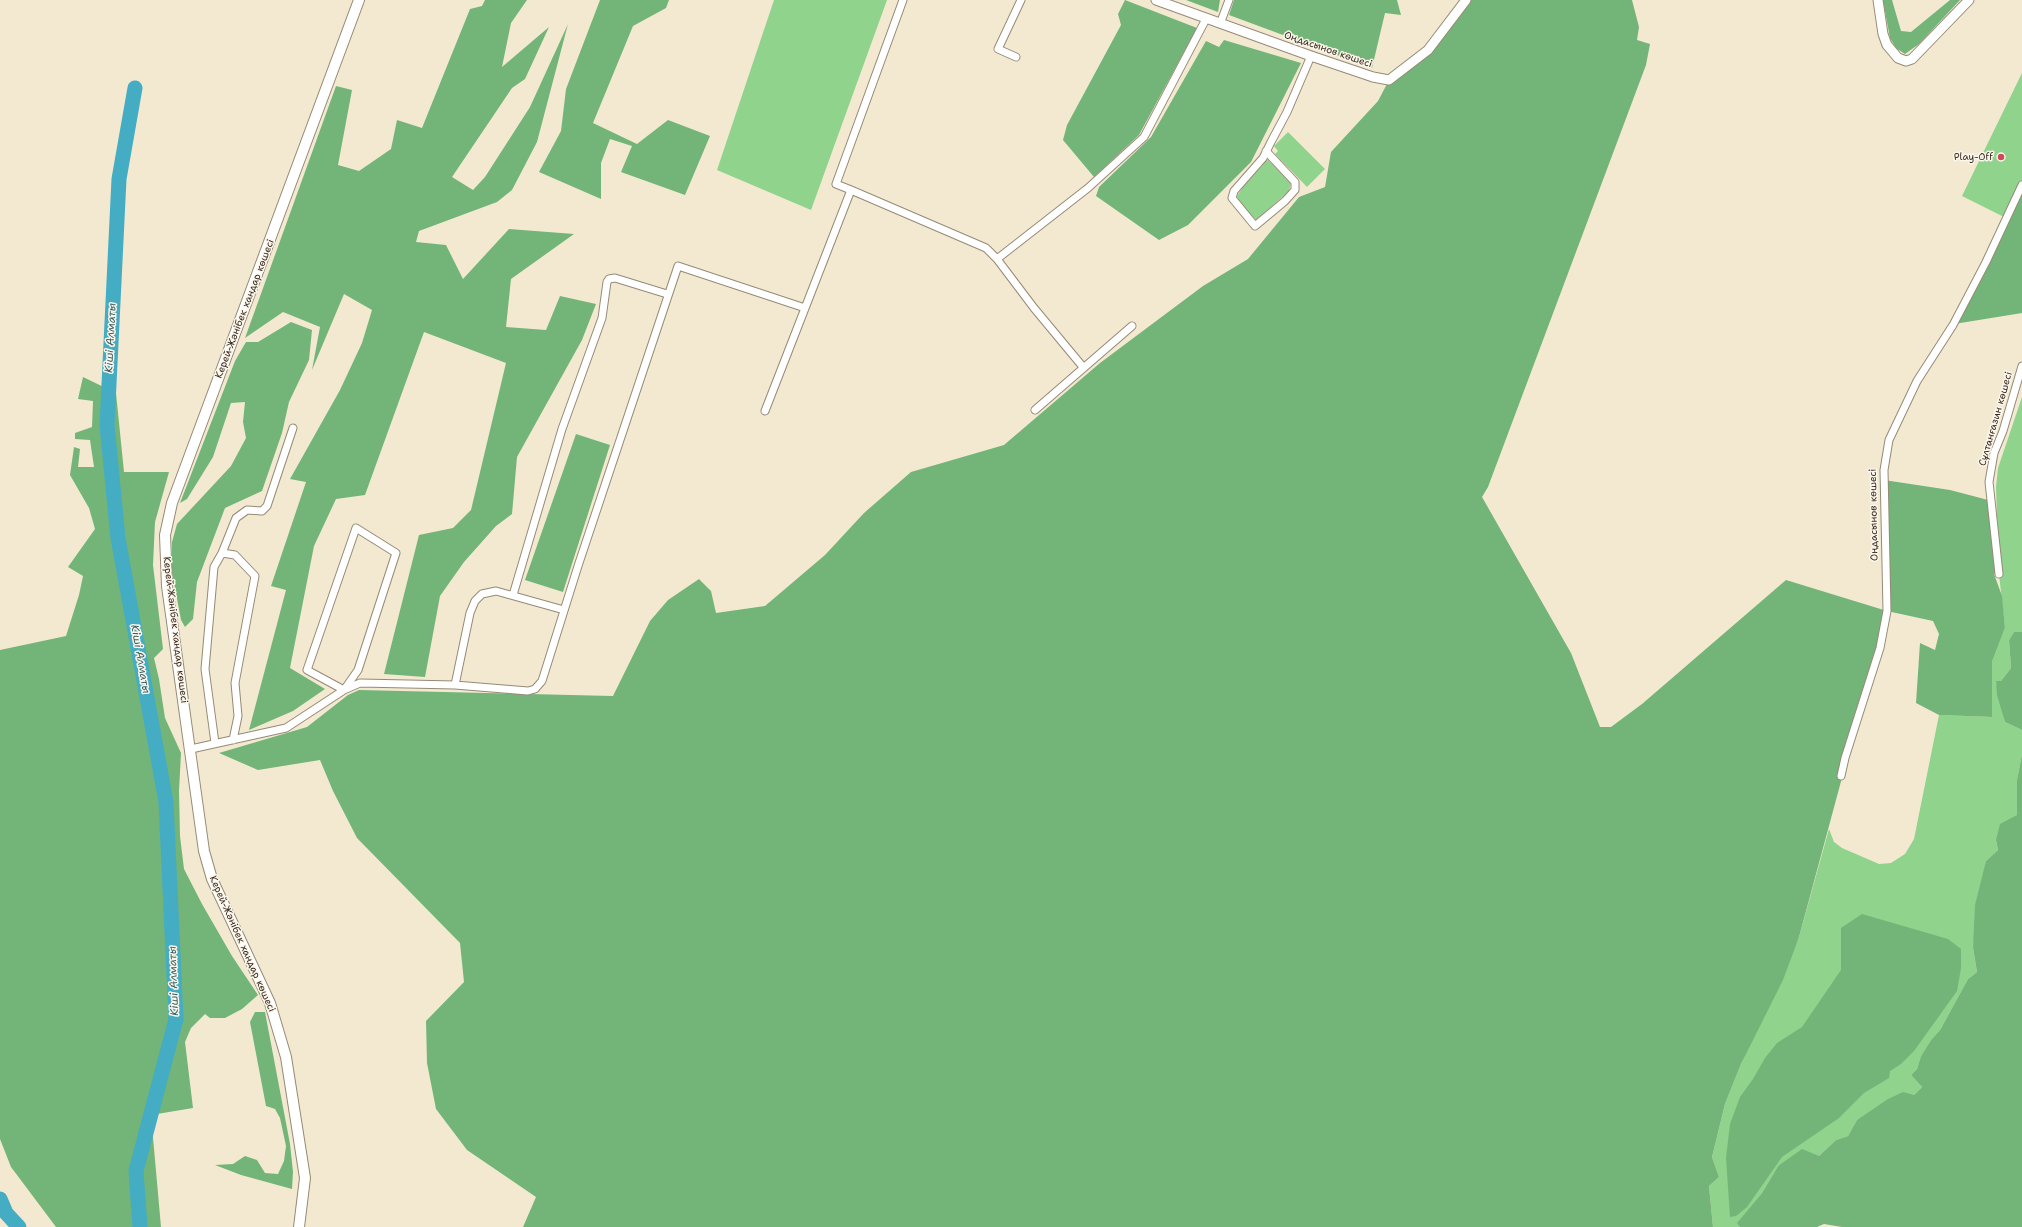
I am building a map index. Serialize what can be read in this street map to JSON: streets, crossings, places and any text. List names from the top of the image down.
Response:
{
  "streets": {
    "main road": ["Керей-Жәнібек хандар көшесі"],
    "street": ["Оңдасынов көшесі", "Сұлтанғазин көшесі"]
  },
  "water": ["Кіші Алматы"],
  "places": ["Play-Off"]
}
